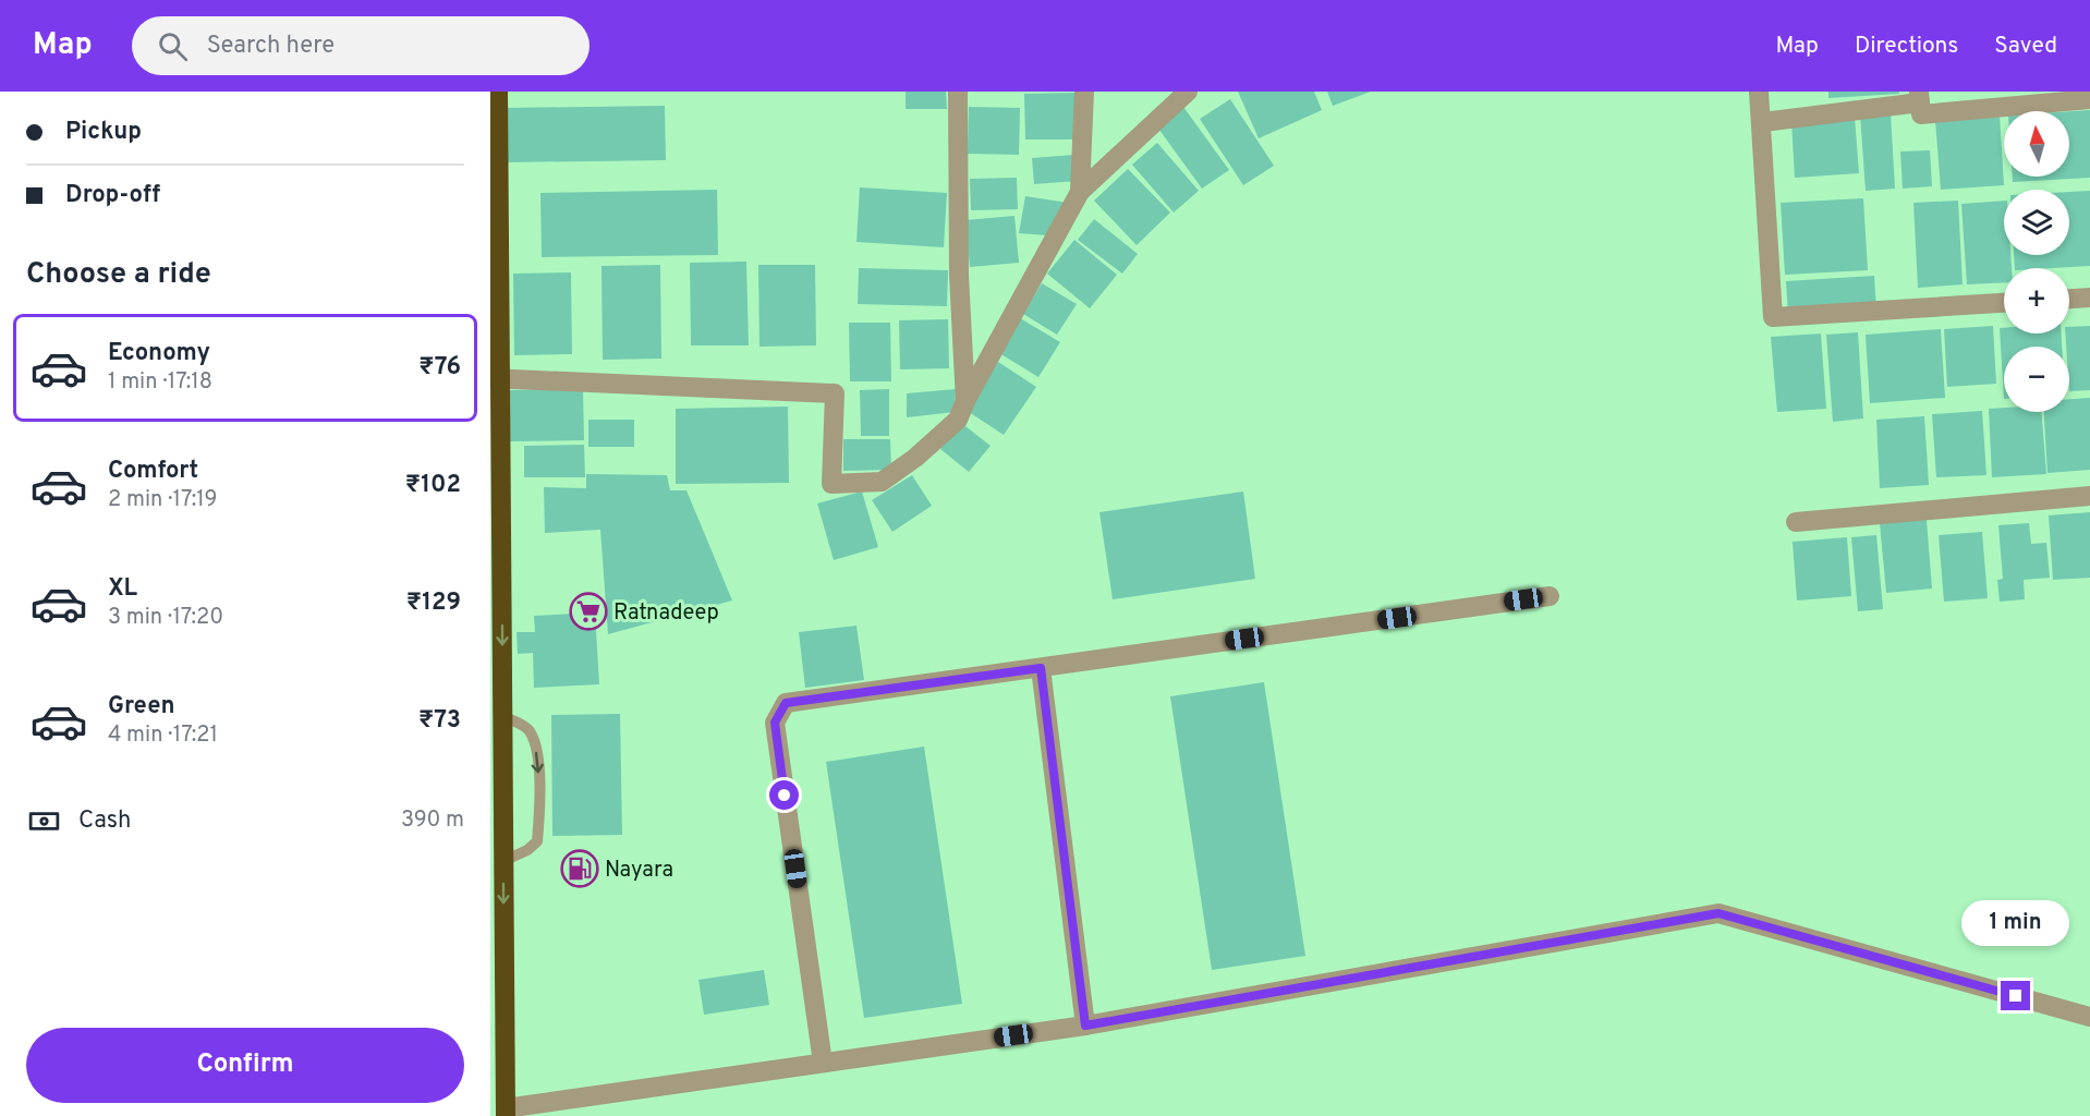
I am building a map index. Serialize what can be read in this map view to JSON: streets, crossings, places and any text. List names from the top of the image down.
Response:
{
  "places": {
    "supermarket": ["Ratnadeep"],
    "fuel station": ["Nayara"]
  },
  "north": "top",
  "page": {
    "header": "Map",
    "search": "Search here",
    "nav": ["Map", "Directions", "Saved"],
    "banner": ["Pickup", "Drop-off"],
    "map_buttons": ["+", "−"],
    "heading": "Choose a ride",
    "list": [
      {
        "name": "Economy",
        "note": "1 min · 17:18",
        "value": "₹76"
      },
      {
        "name": "Comfort",
        "note": "2 min · 17:19",
        "value": "₹102"
      },
      {
        "name": "XL",
        "note": "3 min · 17:20",
        "value": "₹129"
      },
      {
        "name": "Green",
        "note": "4 min · 17:21",
        "value": "₹73"
      }
    ],
    "pay": ["Cash", "390 m"],
    "bubble": "1 min",
    "buttons": "Confirm"
  }
}
